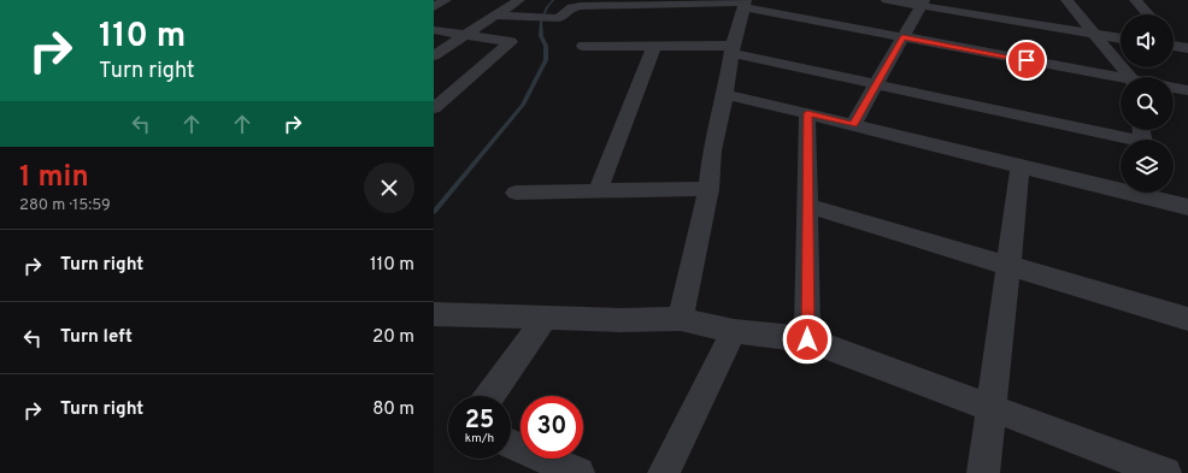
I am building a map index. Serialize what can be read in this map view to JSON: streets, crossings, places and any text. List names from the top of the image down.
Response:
{
  "page": {
    "turn": ["110 m", "Turn right"],
    "heading": ["1 min", "280 m · 15:59"],
    "list": [
      {
        "name": "Turn right",
        "value": "110 m"
      },
      {
        "name": "Turn left",
        "value": "20 m"
      },
      {
        "name": "Turn right",
        "value": "80 m"
      }
    ],
    "speed": "25 km/h",
    "limit": "30"
  }
}
